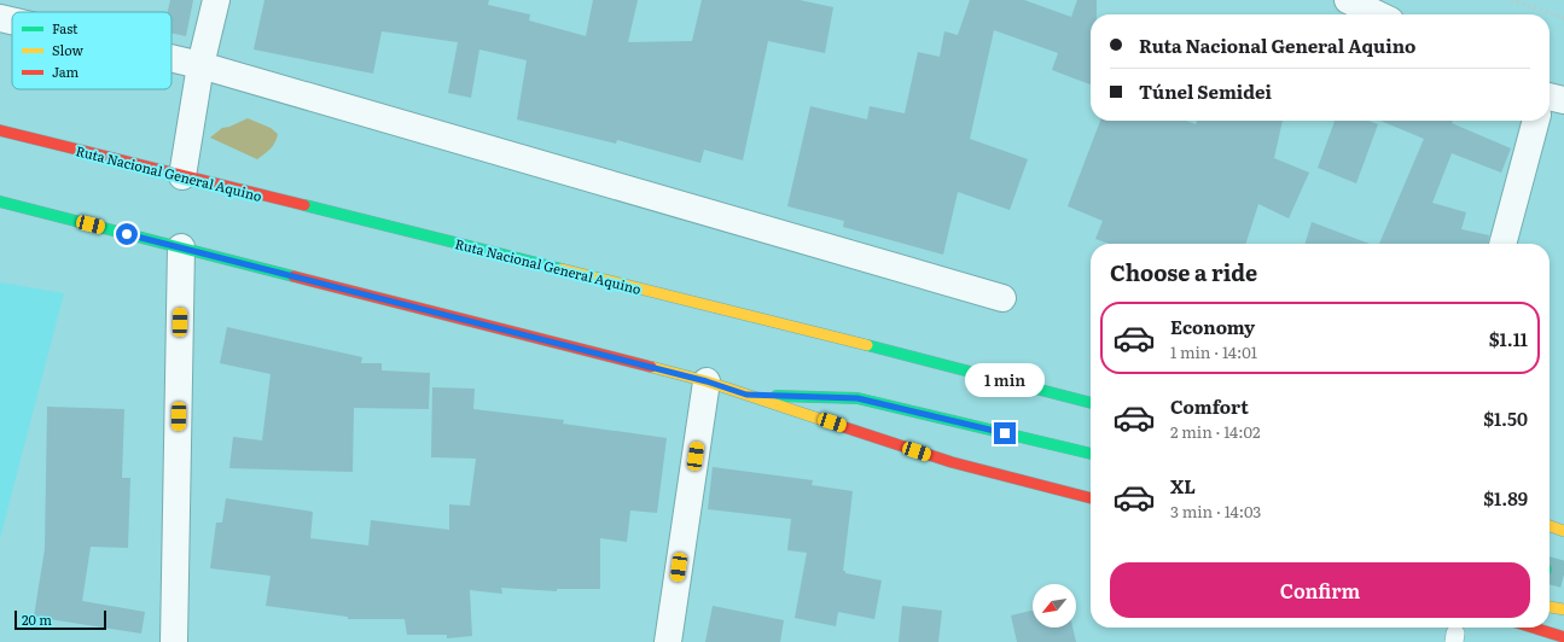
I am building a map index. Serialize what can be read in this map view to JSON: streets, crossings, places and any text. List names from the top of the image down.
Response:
{
  "streets": {
    "highway": ["Ruta Nacional General Aquino"]
  },
  "legend": ["Fast", "Slow", "Jam"],
  "scale_bar": "20 m",
  "north": "bottom left",
  "page": {
    "banner": ["Ruta Nacional General Aquino", "Túnel Semidei"],
    "heading": "Choose a ride",
    "list": [
      {
        "name": "Economy",
        "note": "1 min · 14:01",
        "value": "$1.11"
      },
      {
        "name": "Comfort",
        "note": "2 min · 14:02",
        "value": "$1.50"
      },
      {
        "name": "XL",
        "note": "3 min · 14:03",
        "value": "$1.89"
      }
    ],
    "bubble": "1 min",
    "buttons": "Confirm",
    "scale": "20 m"
  }
}
